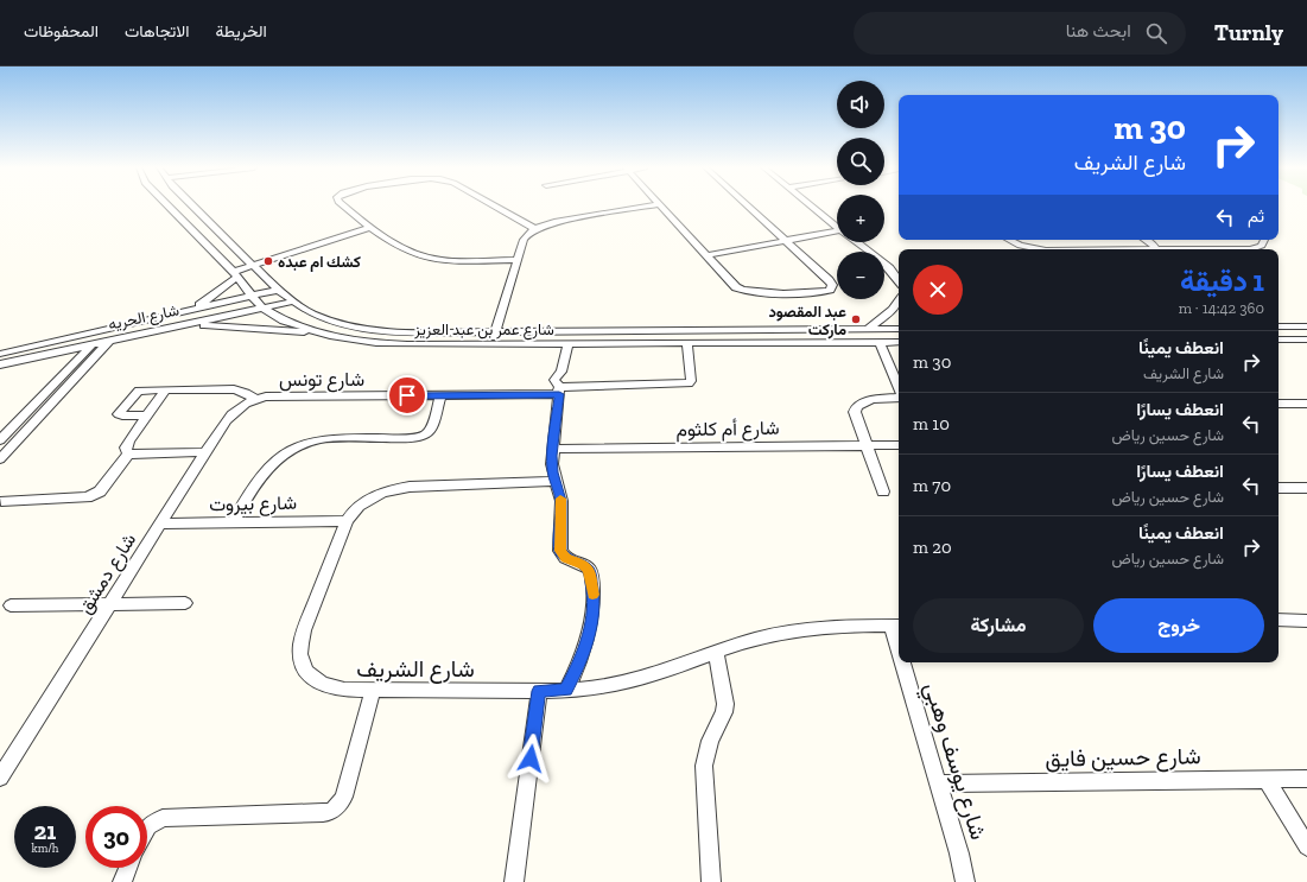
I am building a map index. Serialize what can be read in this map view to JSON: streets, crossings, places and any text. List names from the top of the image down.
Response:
{
  "streets": {
    "street": [
      "شارع الحريه",
      "شارع عمر بن عبد العزيز",
      "شارع تونس",
      "شارع أم كلثوم",
      "شارع بيروت",
      "شارع دمشق",
      "شارع الشريف",
      "شارع حسين فايق",
      "شارع يوسف وهبي"
    ]
  },
  "crossings": [
    ["شارع الحريه", "شارع عمر بن عبد العزيز"],
    ["شارع عمر بن عبد العزيز", "شارع تونس"],
    ["شارع تونس", "شارع دمشق"],
    ["شارع بيروت", "شارع دمشق"],
    ["شارع بيروت", "شارع الشريف"],
    ["شارع حسين فايق", "شارع يوسف وهبي"]
  ],
  "places": ["كشك ام عبده", "عبد المقصود ماركت"],
  "page": {
    "header": "Turnly",
    "search": "ابحث هنا",
    "nav": ["الخريطة", "الاتجاهات", "المحفوظات"],
    "map_buttons": ["+", "−"],
    "turn": ["30 m", "شارع الشريف"],
    "then": "ثم",
    "heading": ["1 دقيقة", "360 m · 14:42"],
    "list": [
      {
        "name": "انعطف يمينًا",
        "note": "شارع الشريف",
        "value": "30 m"
      },
      {
        "name": "انعطف يسارًا",
        "note": "شارع حسين رياض",
        "value": "10 m"
      },
      {
        "name": "انعطف يسارًا",
        "note": "شارع حسين رياض",
        "value": "70 m"
      },
      {
        "name": "انعطف يمينًا",
        "note": "شارع حسين رياض",
        "value": "20 m"
      }
    ],
    "buttons": ["خروج", "مشاركة"],
    "speed": "21 km/h",
    "limit": "30"
  }
}
